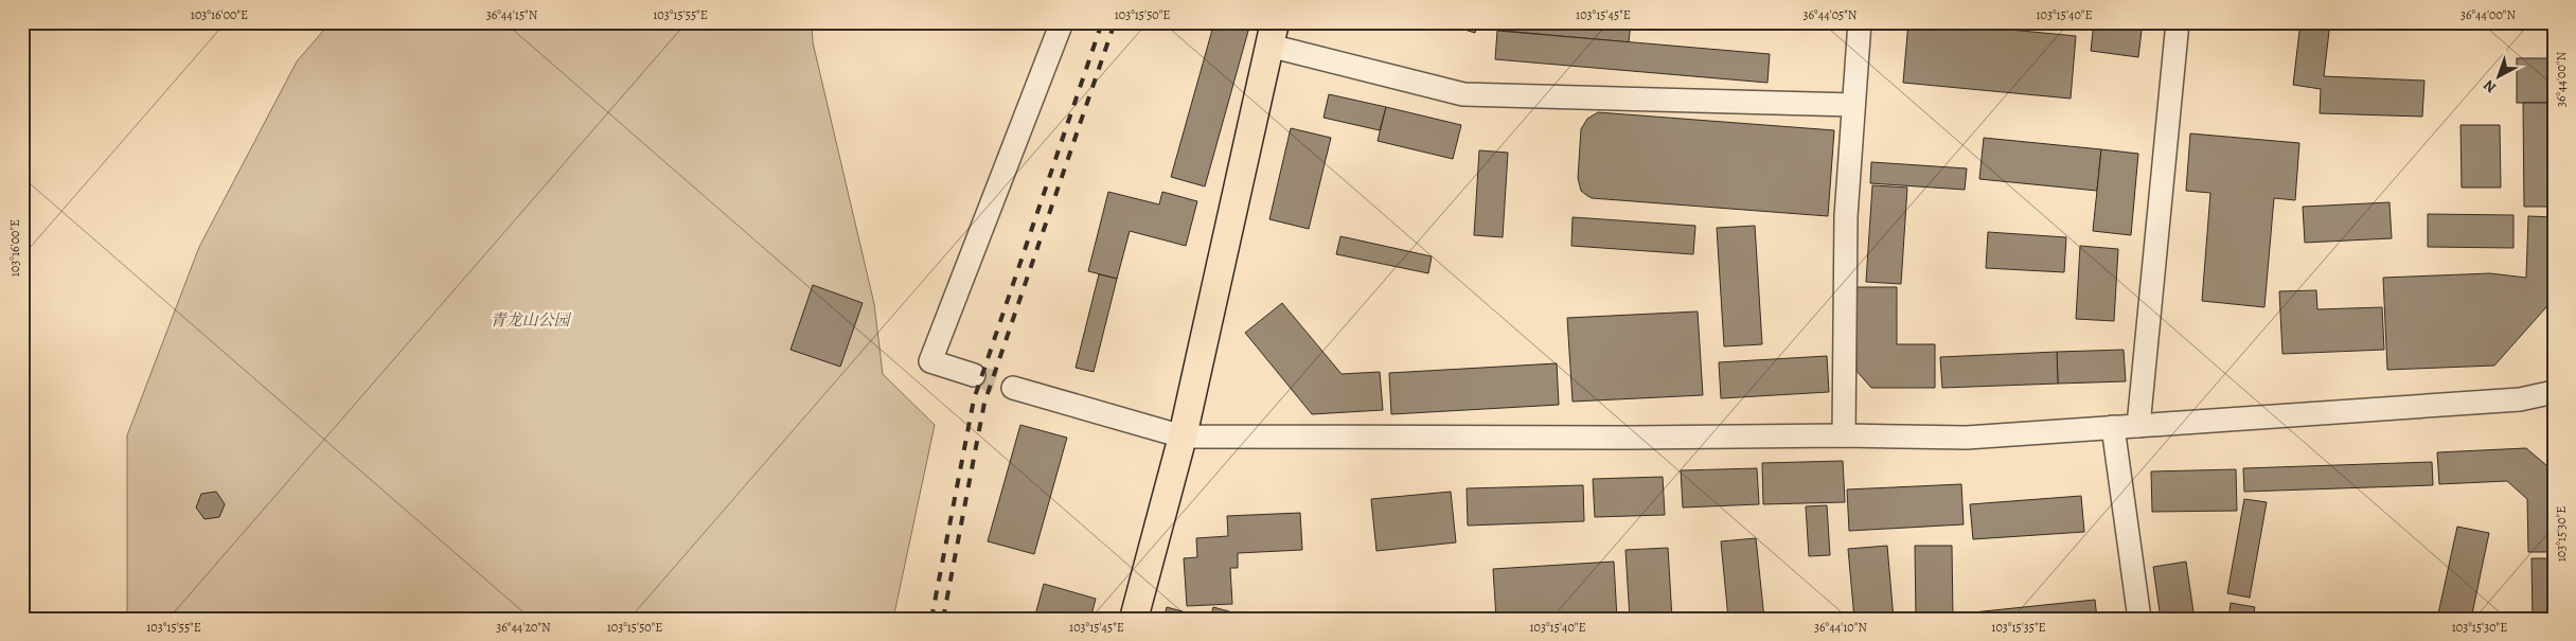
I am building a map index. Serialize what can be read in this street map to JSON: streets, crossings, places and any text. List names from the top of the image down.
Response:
{
  "parks": ["青龙山公园"],
  "north": "bottom left",
  "coordinates": [
    "103°16'00\"E",
    "36°44'15\"N",
    "103°15'55\"E",
    "103°15'50\"E",
    "103°15'45\"E",
    "36°44'05\"N",
    "103°15'40\"E",
    "36°44'00\"N",
    "103°15'30\"E",
    "36°44'20\"N",
    "36°44'10\"N",
    "103°15'35\"E"
  ]
}
